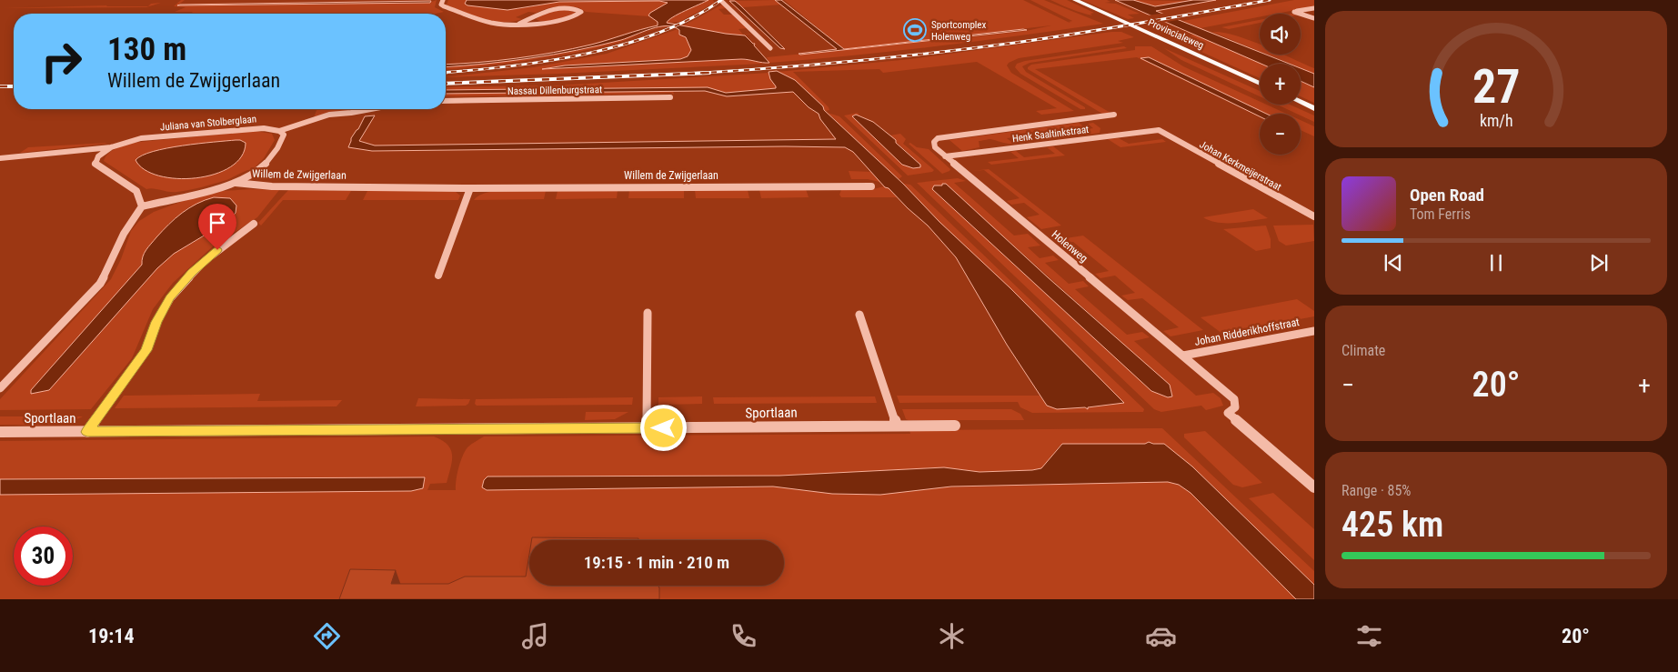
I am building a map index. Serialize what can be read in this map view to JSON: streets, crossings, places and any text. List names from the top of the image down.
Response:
{
  "streets": {
    "main road": ["Provincialeweg"],
    "street": [
      "Nassau Dillenburgstraat",
      "Juliana van Stolberglaan",
      "Henk Saaltinkstraat",
      "Johan Kerkmeijerstraat",
      "Willem de Zwijgerlaan",
      "Holenweg",
      "Johan Ridderikhoffstraat",
      "Sportlaan"
    ]
  },
  "crossings": [
    ["Henk Saaltinkstraat", "Johan Kerkmeijerstraat"],
    ["Henk Saaltinkstraat", "Holenweg"],
    ["Holenweg", "Johan Ridderikhoffstraat"]
  ],
  "places": {
    "sports": ["Sportcomplex Holenweg"]
  },
  "page": {
    "map_buttons": ["+", "−"],
    "turn": ["130 m", "Willem de Zwijgerlaan"],
    "song": ["Open Road", "Tom Ferris"],
    "tile": [
      "Climate",
      ["Range · 85%", "425 km"]
    ],
    "heat": ["−", "20°", "+"],
    "limit": "30",
    "trip": "19:15 · 1 min · 210 m",
    "tabs": ["19:14", "20°"],
    "gauge": ["27", "km/h"]
  }
}
